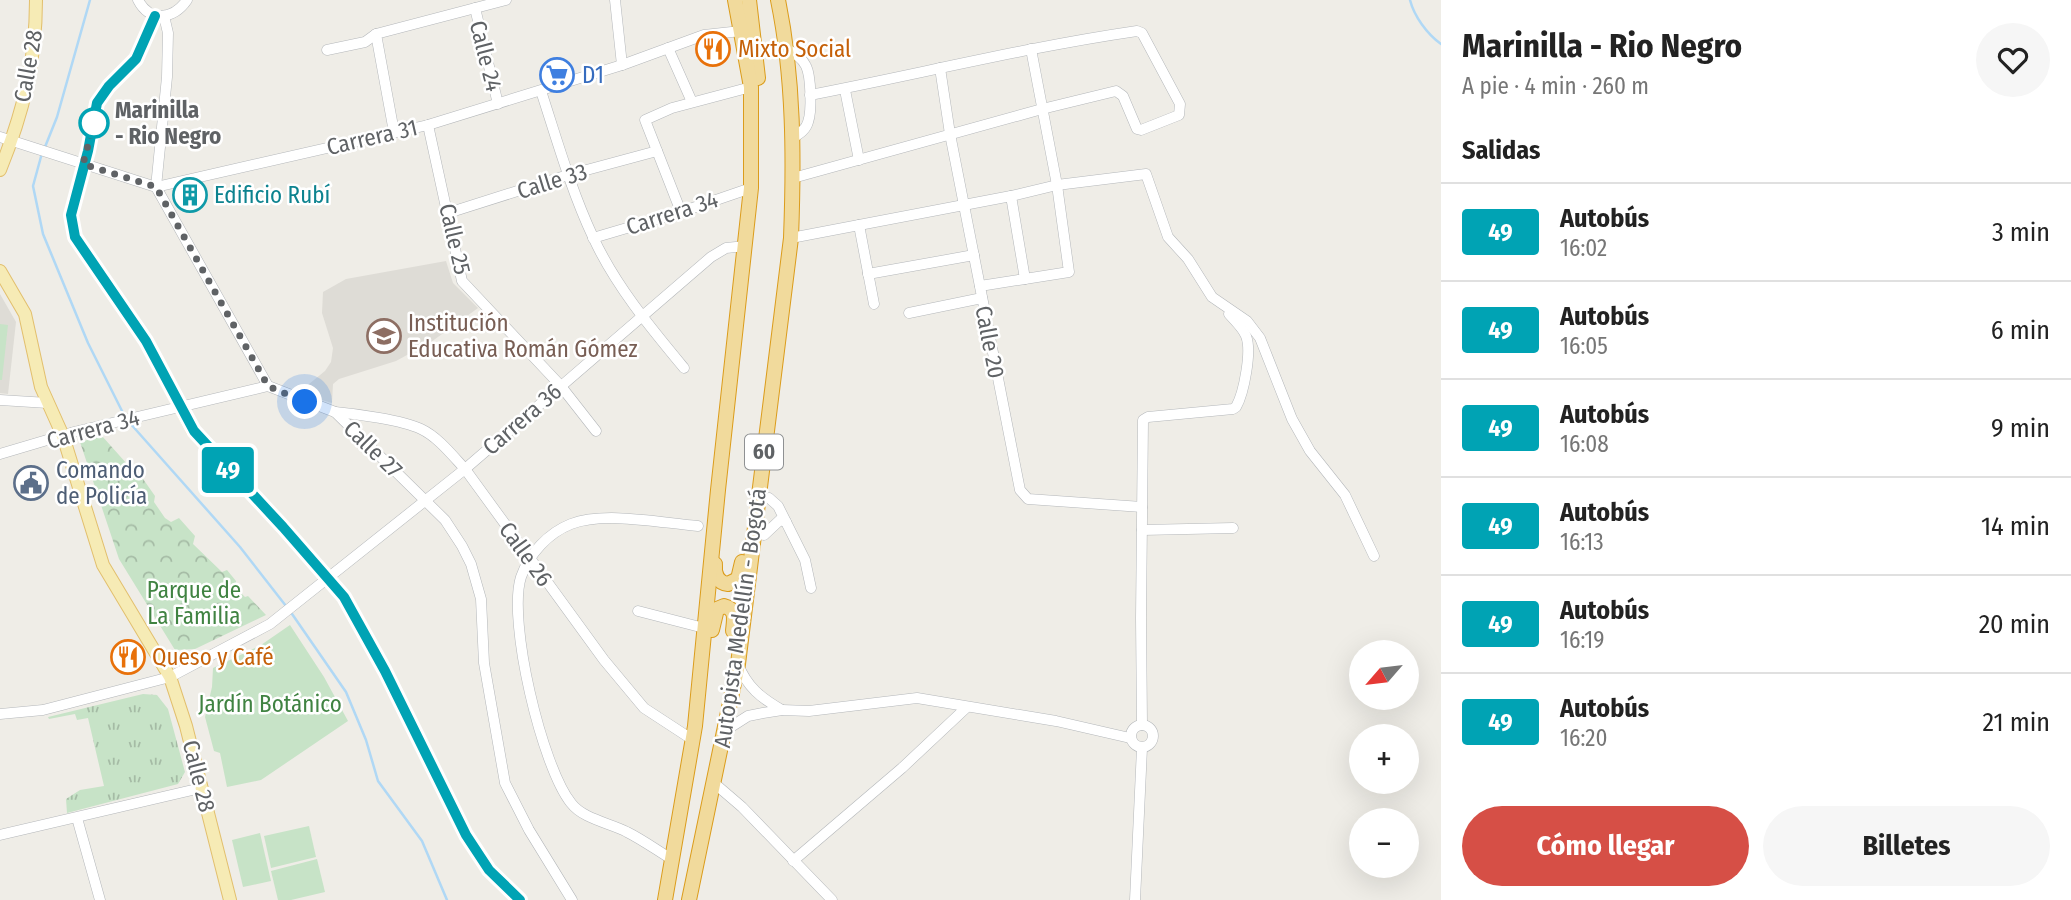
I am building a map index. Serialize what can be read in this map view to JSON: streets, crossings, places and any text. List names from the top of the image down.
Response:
{
  "streets": {
    "highway": ["60", "Autopista Medellín - Bogotá"],
    "main road": ["Calle 28"],
    "street": [
      "Calle 24",
      "Carrera 31",
      "Calle 33",
      "Carrera 34",
      "Calle 25",
      "Calle 20",
      "Carrera 36",
      "Calle 27",
      "Calle 26"
    ]
  },
  "crossings": [
    ["Calle 24", "Carrera 31"],
    ["Calle 24", "Calle 33"],
    ["Calle 24", "Carrera 34"],
    ["Calle 24", "Carrera 36"],
    ["Calle 28", "Carrera 34"],
    ["Calle 28", "Carrera 36"],
    ["Carrera 31", "Calle 25"],
    ["Carrera 31", "Autopista Medellín - Bogotá"],
    ["Calle 33", "Calle 25"],
    ["Carrera 34", "Calle 27"],
    ["Carrera 34", "Autopista Medellín - Bogotá"],
    ["Calle 25", "Carrera 36"],
    ["Carrera 36", "Calle 27"],
    ["Carrera 36", "Calle 26"],
    ["Carrera 36", "Autopista Medellín - Bogotá"],
    ["Calle 27", "Calle 26"],
    ["Calle 26", "Autopista Medellín - Bogotá"]
  ],
  "parks": ["Parque de La Familia", "Jardín Botánico"],
  "places": {
    "restaurant": ["Mixto Social", "Queso y Café"],
    "supermarket": ["D1"],
    "other": ["Marinilla - Rio Negro"],
    "building": ["Edificio Rubí"],
    "school or university": ["Institución Educativa Román Gómez"],
    "public building": ["Comando de Policía"]
  },
  "lines": ["bus line 49"],
  "north": "bottom left",
  "page": {
    "on_map": "49",
    "heading": [
      ["Marinilla - Rio Negro", "A pie · 4 min · 260 m"],
      "Salidas"
    ],
    "list": [
      {
        "mark": "49",
        "name": "Autobús",
        "note": "16:02",
        "value": "3 min"
      },
      {
        "mark": "49",
        "name": "Autobús",
        "note": "16:05",
        "value": "6 min"
      },
      {
        "mark": "49",
        "name": "Autobús",
        "note": "16:08",
        "value": "9 min"
      },
      {
        "mark": "49",
        "name": "Autobús",
        "note": "16:13",
        "value": "14 min"
      },
      {
        "mark": "49",
        "name": "Autobús",
        "note": "16:19",
        "value": "20 min"
      },
      {
        "mark": "49",
        "name": "Autobús",
        "note": "16:20",
        "value": "21 min"
      }
    ],
    "map_buttons": ["+", "−"],
    "buttons": ["Cómo llegar", "Billetes"]
  }
}
